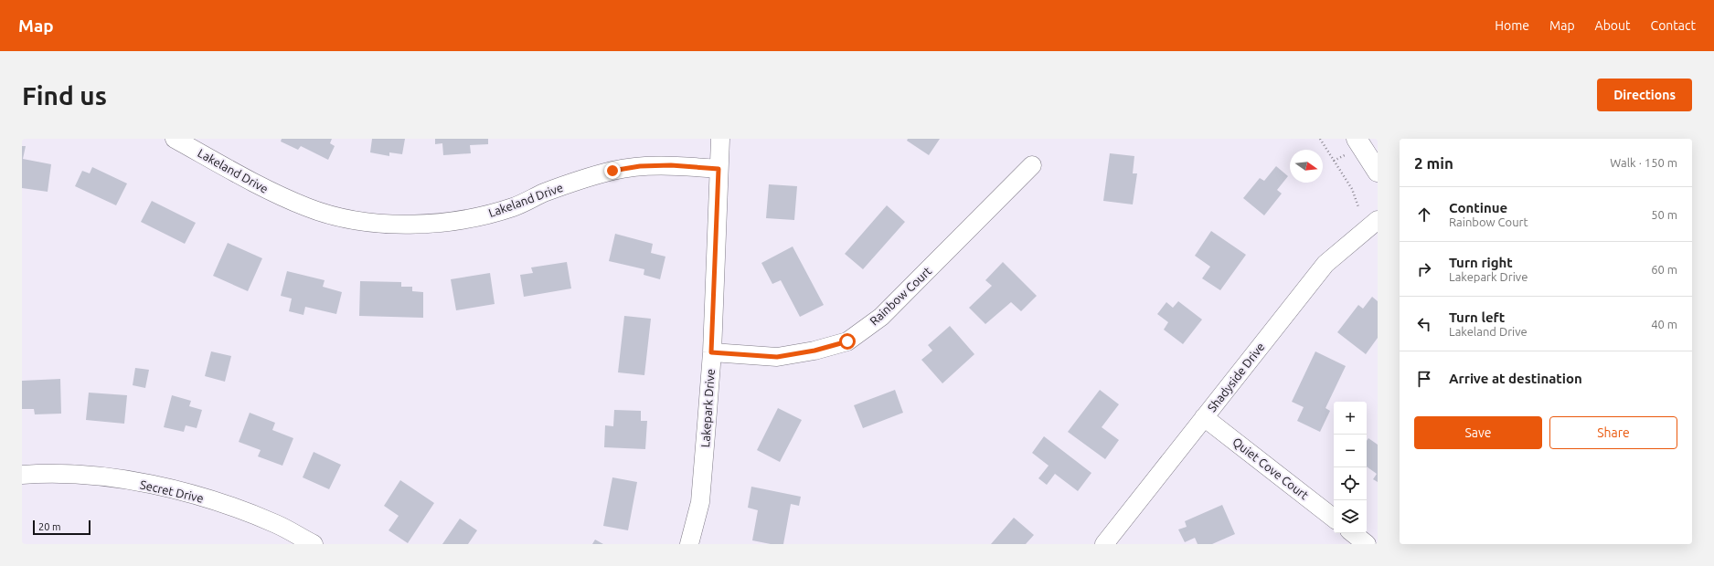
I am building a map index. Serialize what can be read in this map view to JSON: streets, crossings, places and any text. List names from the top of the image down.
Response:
{
  "streets": {
    "street": [
      "Lakeland Drive",
      "Rainbow Court",
      "Shadyside Drive",
      "Lakepark Drive",
      "Quiet Cove Court",
      "Secret Drive"
    ]
  },
  "crossings": [
    ["Lakeland Drive", "Lakepark Drive"],
    ["Rainbow Court", "Lakepark Drive"],
    ["Shadyside Drive", "Quiet Cove Court"]
  ],
  "scale_bar": "20 m",
  "north": "right",
  "page": {
    "header": "Map",
    "nav": [
      "Home",
      "Map",
      "About",
      "Contact"
    ],
    "buttons": [
      "Directions",
      ["Save", "Share"]
    ],
    "title": "Find us",
    "heading": ["2 min", "Walk · 150 m"],
    "list": [
      ["Continue", "Rainbow Court", "50 m"],
      ["Turn right", "Lakepark Drive", "60 m"],
      ["Turn left", "Lakeland Drive", "40 m"],
      "Arrive at destination"
    ],
    "map_buttons": ["+", "−"],
    "scale": "20 m"
  }
}
